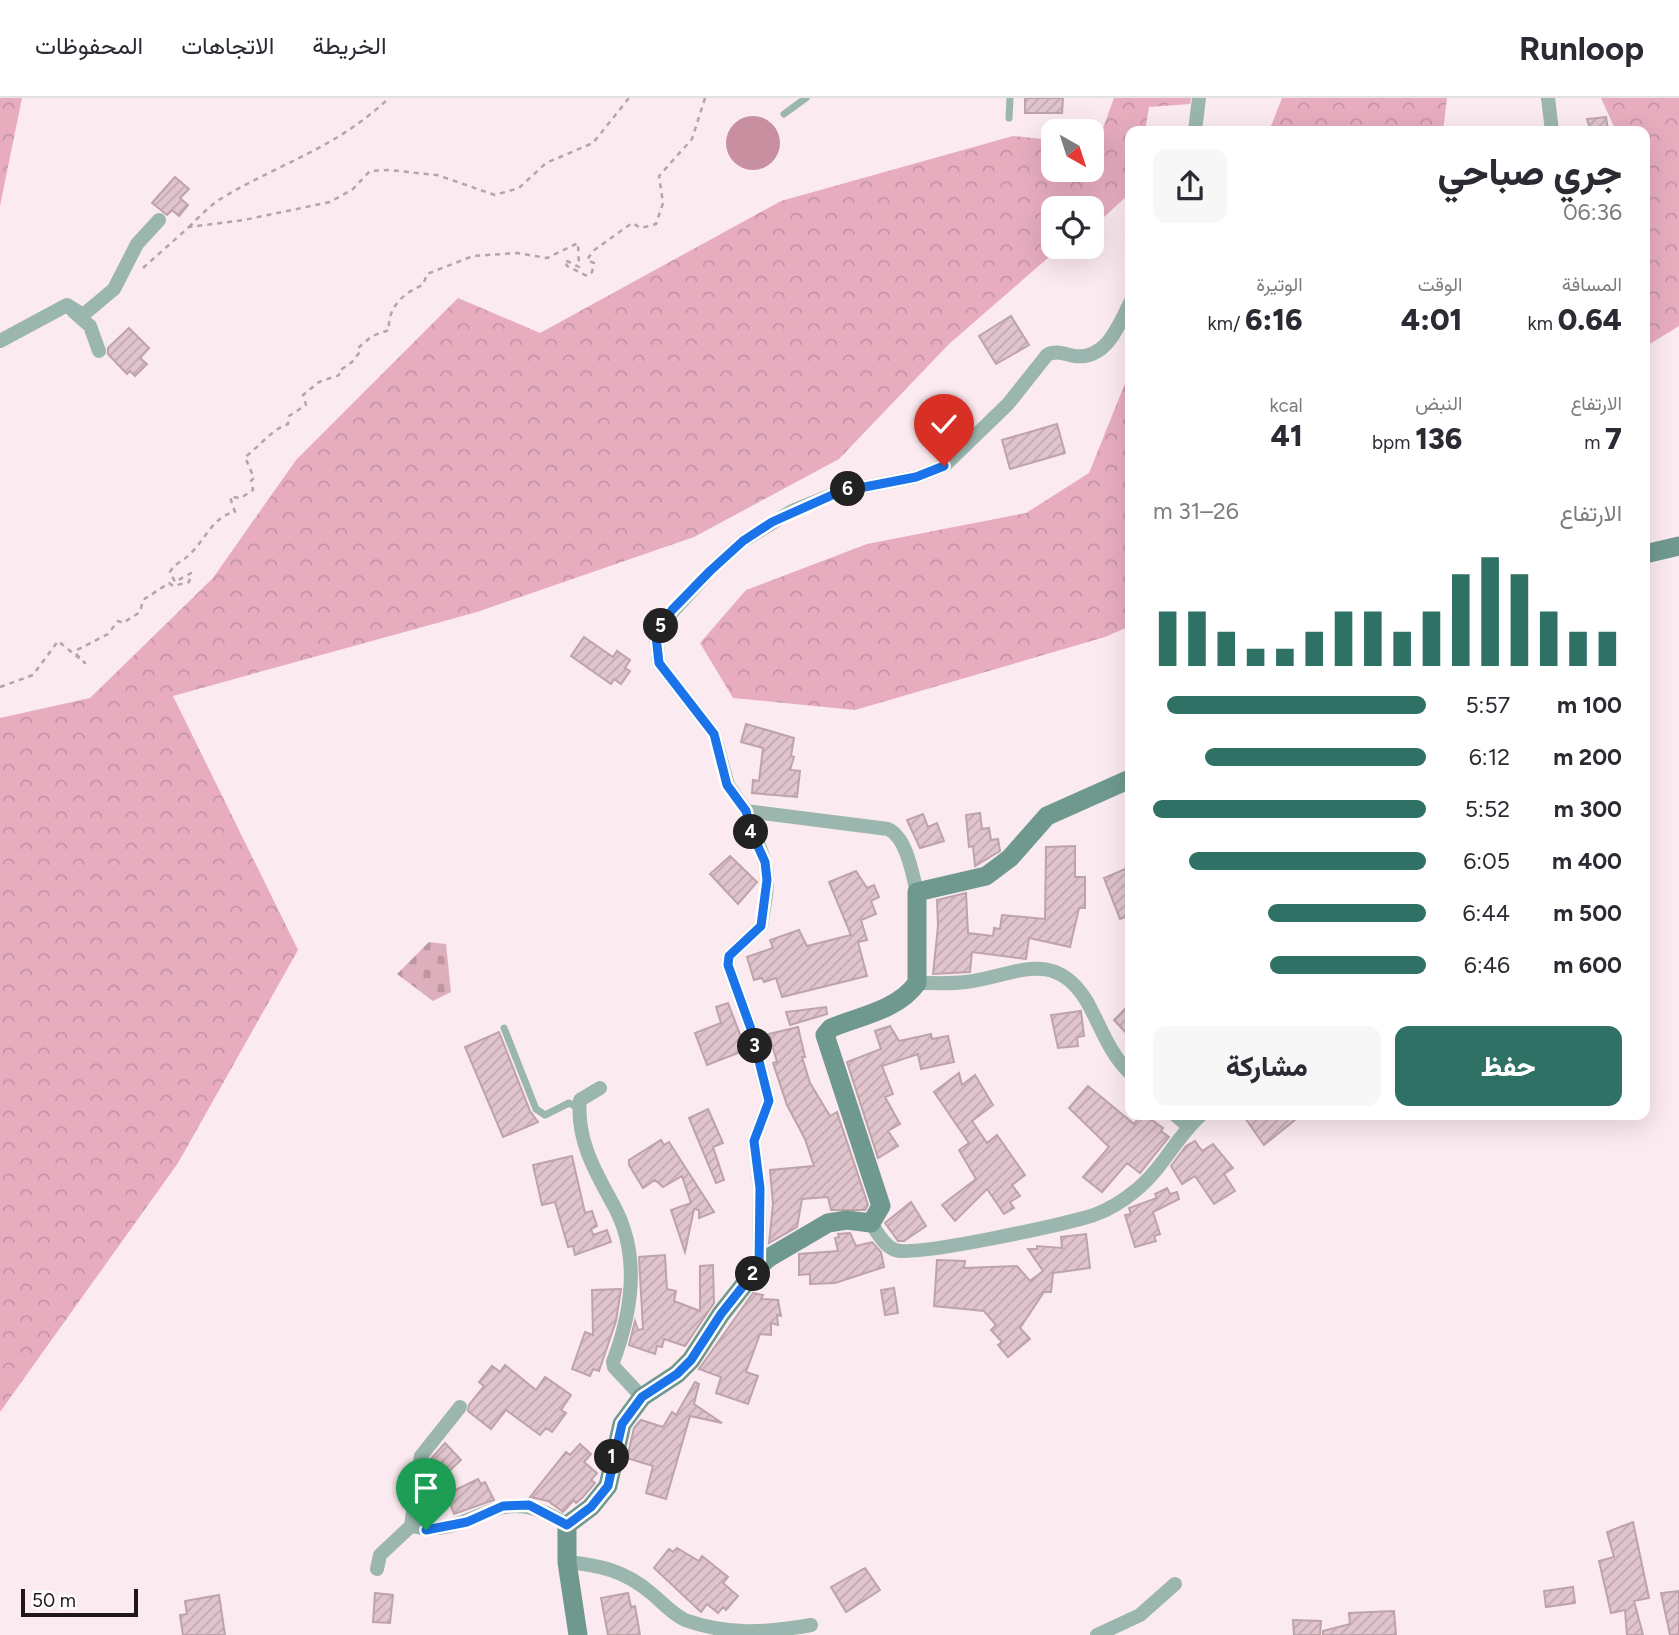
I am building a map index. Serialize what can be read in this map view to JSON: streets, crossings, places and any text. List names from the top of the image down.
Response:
{
  "scale_bar": "50 m",
  "north": "bottom right",
  "page": {
    "header": "Runloop",
    "nav": ["الخريطة", "الاتجاهات", "المحفوظات"],
    "heading": ["جري صباحي", "06:36"],
    "stats": [
      ["المسافة", "0.64 km"],
      ["الوقت", "4:01"],
      ["الوتيرة", "6:16 /km"],
      ["الارتفاع", "7 m"],
      ["النبض", "136 bpm"],
      ["kcal", "41"]
    ],
    "pins": [
      "6",
      "5",
      "4",
      "3",
      "2",
      "1"
    ],
    "chart": ["الارتفاع", "26–31 m"],
    "list": [
      {
        "name": "100 m",
        "note": "5:57"
      },
      {
        "name": "200 m",
        "note": "6:12"
      },
      {
        "name": "300 m",
        "note": "5:52"
      },
      {
        "name": "400 m",
        "note": "6:05"
      },
      {
        "name": "500 m",
        "note": "6:44"
      },
      {
        "name": "600 m",
        "note": "6:46"
      }
    ],
    "buttons": ["حفظ", "مشاركة"],
    "scale": "50 m"
  }
}
